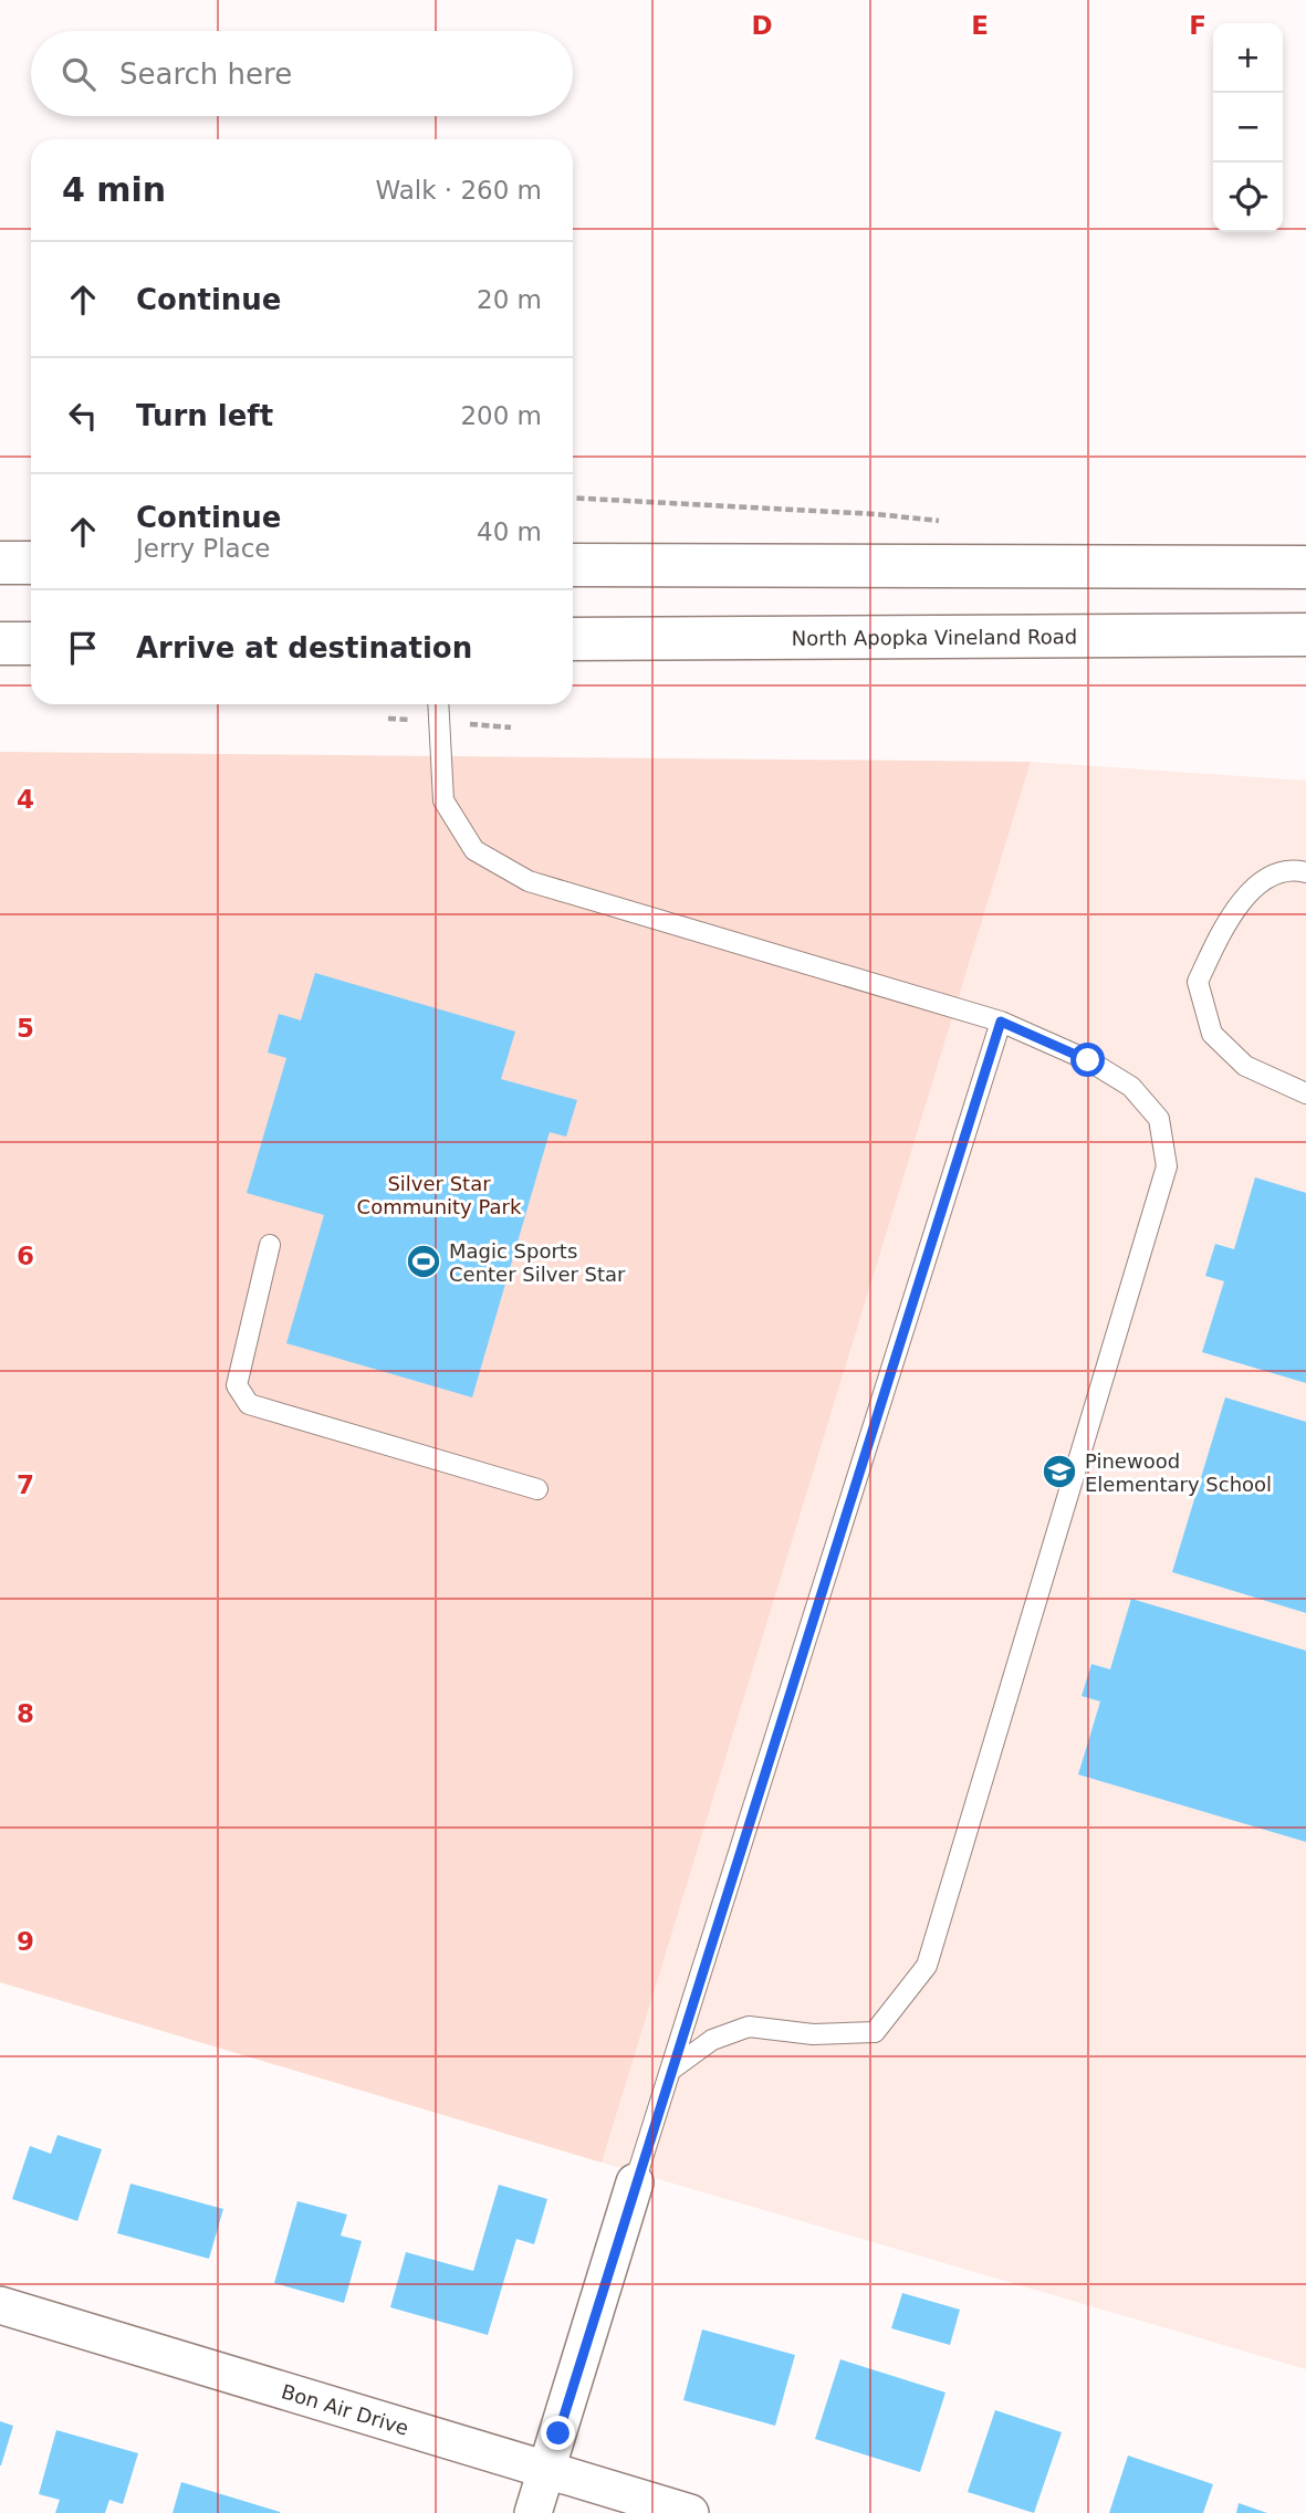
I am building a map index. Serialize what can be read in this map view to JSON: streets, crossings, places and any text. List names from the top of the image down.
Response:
{
  "streets": {
    "main road": ["North Apopka Vineland Road"],
    "street": ["Bon Air Drive"]
  },
  "parks": ["Silver Star Community Park"],
  "places": {
    "sports": ["Magic Sports Center Silver Star"],
    "school or university": ["Pinewood Elementary School"]
  },
  "page": {
    "map_buttons": ["+", "−"],
    "search": "Search here",
    "heading": ["4 min", "Walk · 260 m"],
    "list": [
      ["Continue", "20 m"],
      ["Turn left", "200 m"],
      ["Continue", "Jerry Place", "40 m"],
      "Arrive at destination"
    ]
  },
  "grid": {
    "columns": ["D", "E", "F"],
    "rows": [
      "4",
      "5",
      "6",
      "7",
      "8",
      "9"
    ]
  }
}
